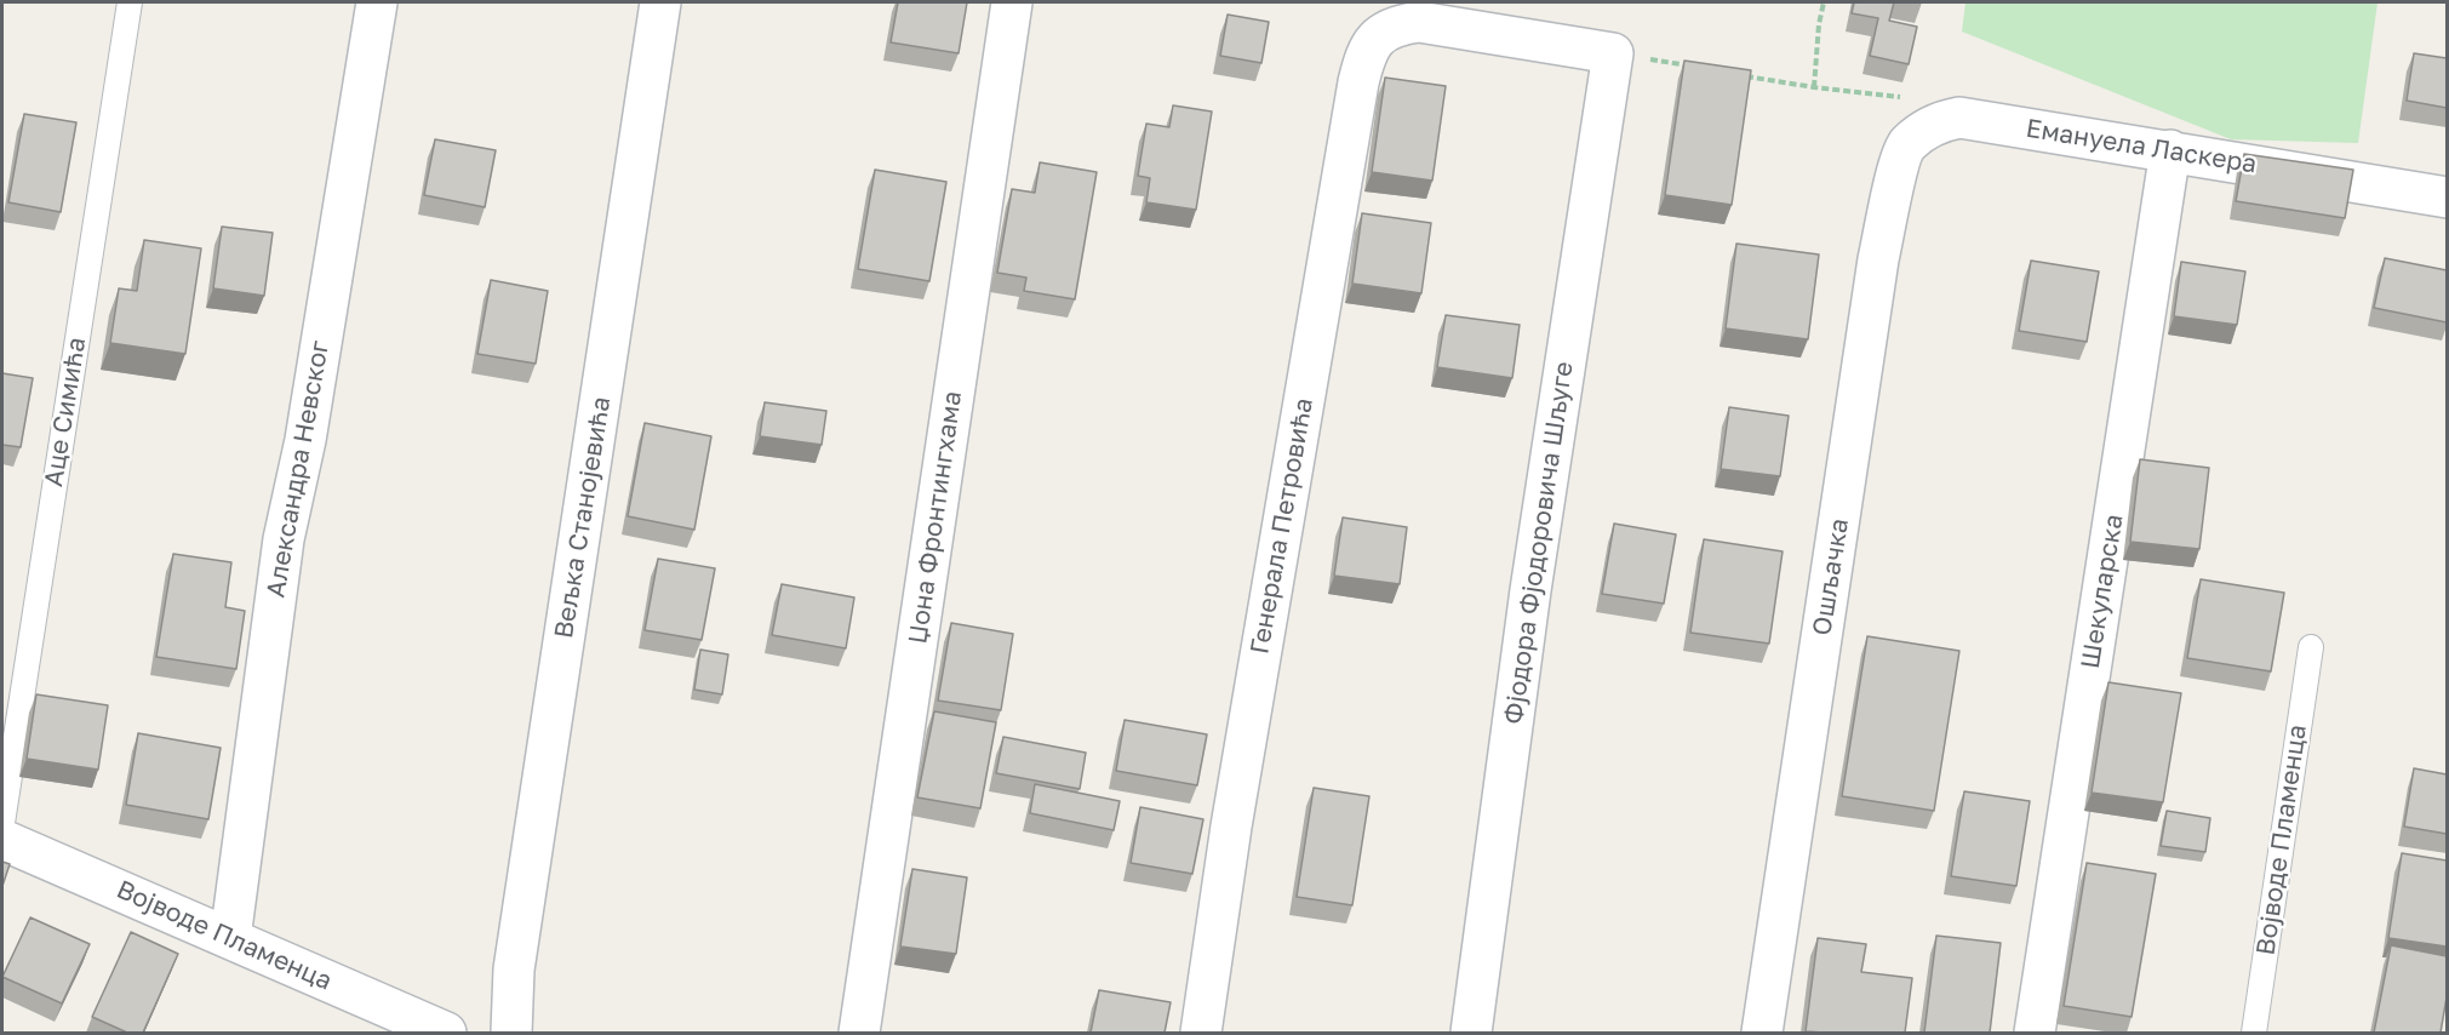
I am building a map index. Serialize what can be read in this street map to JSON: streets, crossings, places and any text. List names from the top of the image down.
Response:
{
  "streets": {
    "street": [
      "Емануела Ласкера",
      "Александра Невског",
      "Вељка Станојевића",
      "Џона Фронтингхама",
      "Генерала Петровића",
      "Фјодора Фјодоровича Шљуге",
      "Ошљачка",
      "Шекуларска",
      "Војводе Пламенца"
    ],
    "lane": ["Аце Симића"]
  },
  "crossings": [
    ["Емануела Ласкера", "Ошљачка"],
    ["Емануела Ласкера", "Шекуларска"],
    ["Александра Невског", "Војводе Пламенца"],
    ["Генерала Петровића", "Фјодора Фјодоровича Шљуге"]
  ]
}
